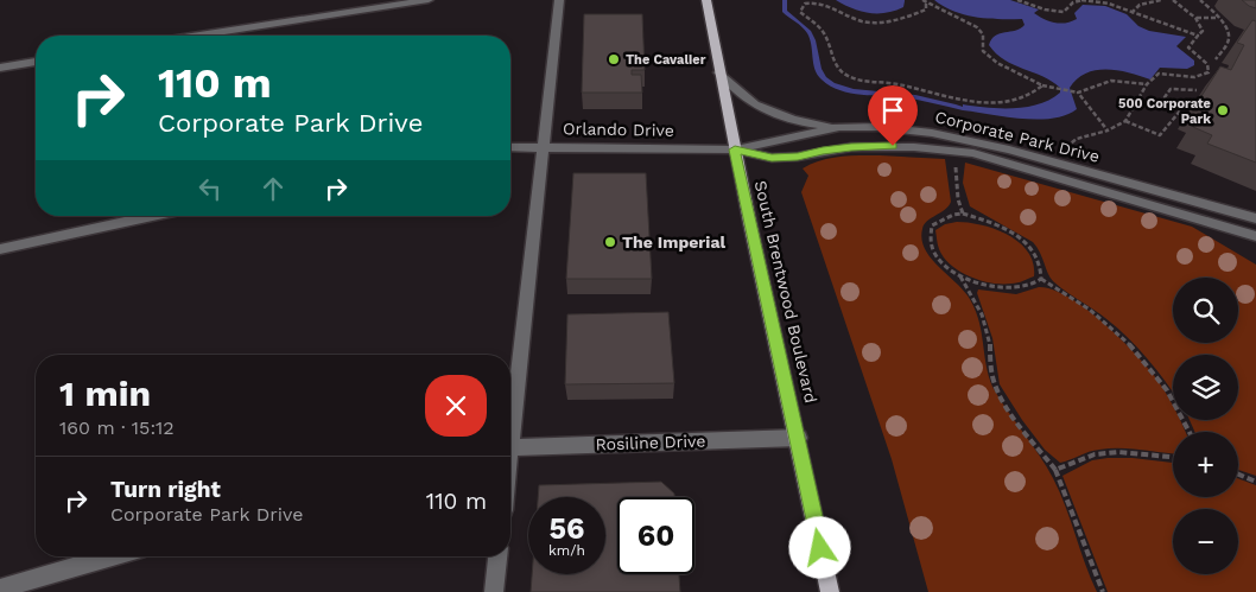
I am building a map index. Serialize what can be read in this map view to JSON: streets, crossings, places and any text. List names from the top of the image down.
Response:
{
  "streets": {
    "main road": ["South Brentwood Boulevard"],
    "street": ["Orlando Drive", "Corporate Park Drive", "Rosiline Drive"]
  },
  "crossings": [
    ["Orlando Drive", "Corporate Park Drive"],
    ["Orlando Drive", "South Brentwood Boulevard"],
    ["Corporate Park Drive", "South Brentwood Boulevard"],
    ["South Brentwood Boulevard", "Rosiline Drive"]
  ],
  "places": ["The Cavalier", "500 Corporate Park", "The Imperial"],
  "page": {
    "turn": ["110 m", "Corporate Park Drive"],
    "map_buttons": ["+", "−"],
    "heading": ["1 min", "160 m · 15:12"],
    "list": [
      {
        "name": "Turn right",
        "note": "Corporate Park Drive",
        "value": "110 m"
      }
    ],
    "speed": "56 km/h",
    "limit": "60"
  }
}
